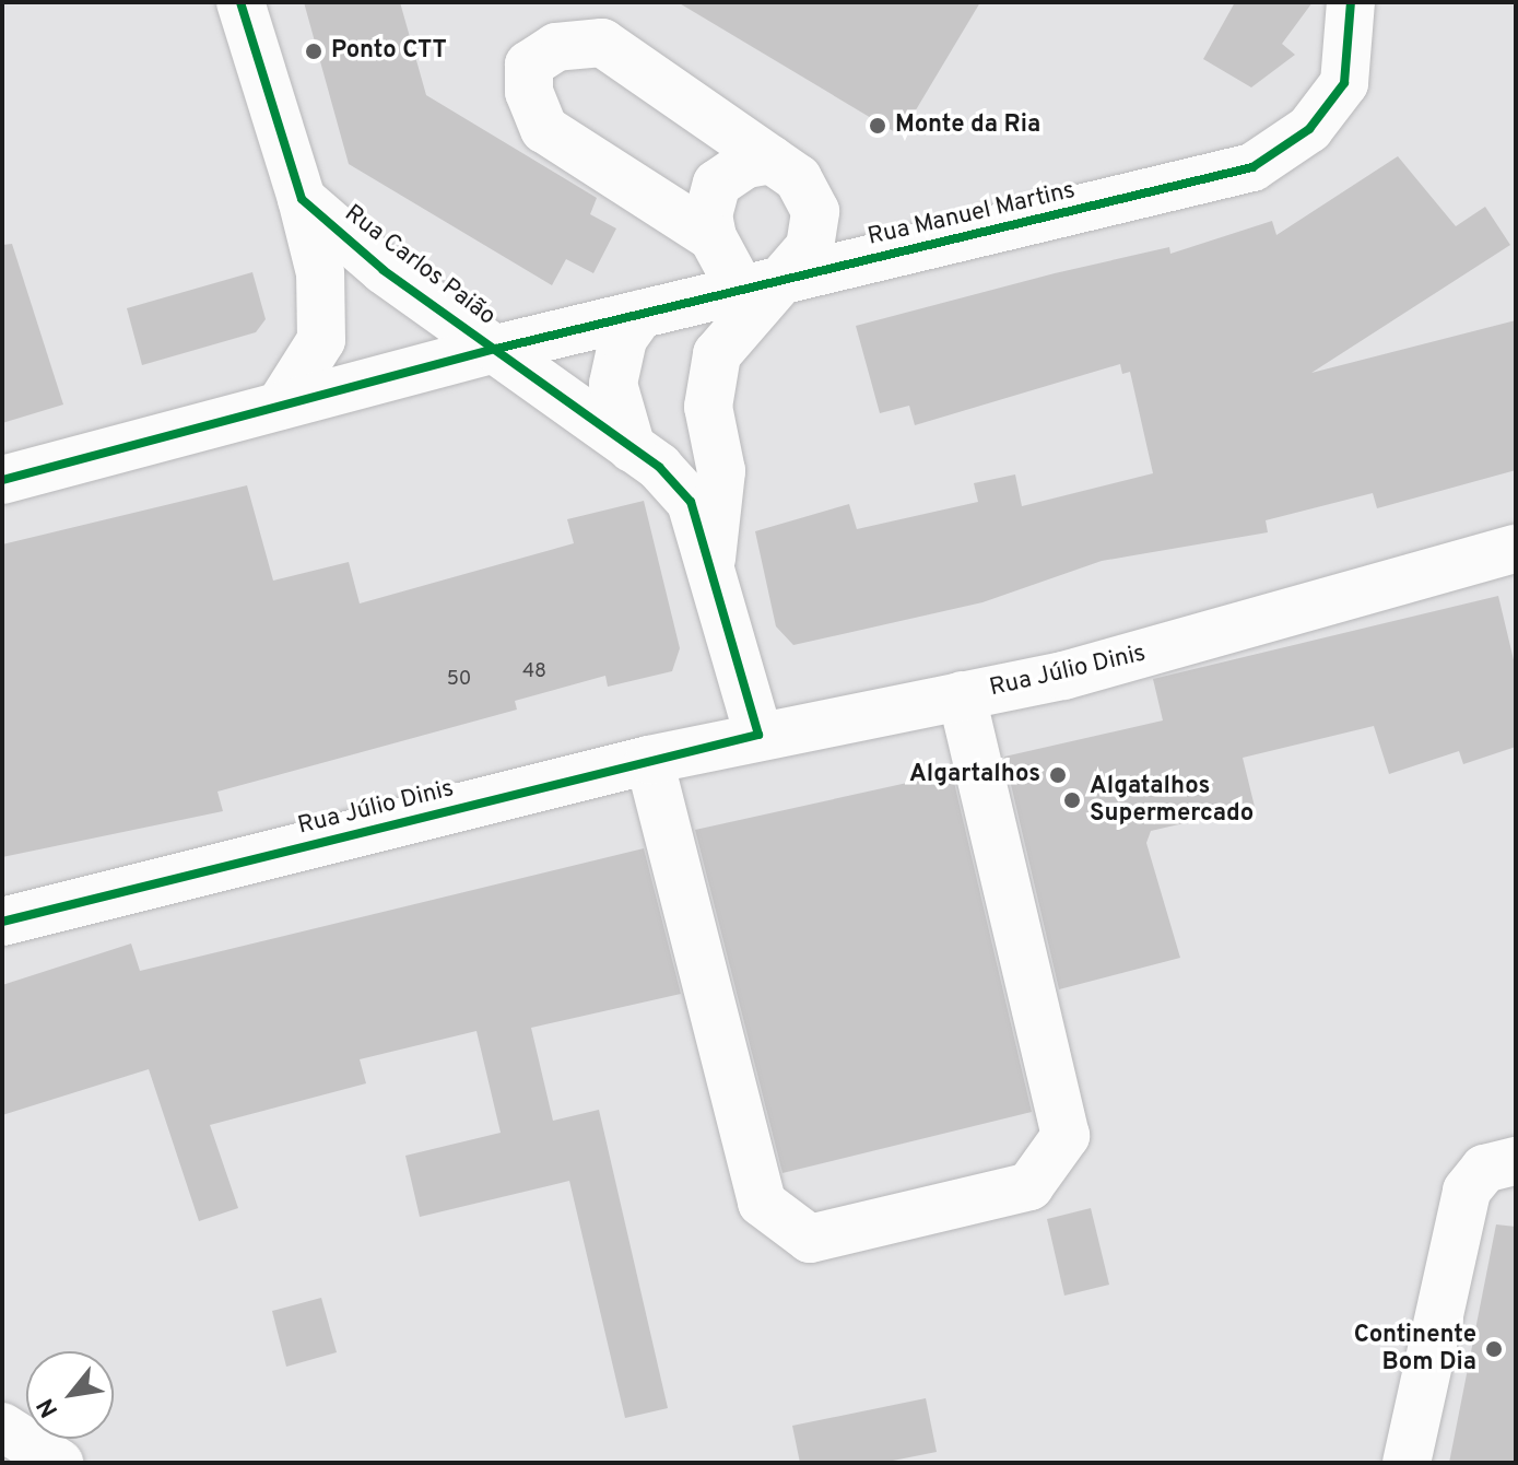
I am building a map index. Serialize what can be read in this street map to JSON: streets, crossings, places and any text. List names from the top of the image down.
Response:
{
  "streets": {
    "street": ["Rua Manuel Martins", "Rua Carlos Paião", "Rua Júlio Dinis"]
  },
  "crossings": [
    ["Rua Manuel Martins", "Rua Carlos Paião"],
    ["Rua Carlos Paião", "Rua Júlio Dinis"]
  ],
  "places": [
    "Ponto CTT",
    "Monte da Ria",
    "Algartalhos",
    "Algatalhos Supermercado",
    "Continente Bom Dia"
  ],
  "house_numbers": ["48", "50"],
  "north": "bottom left"
}
